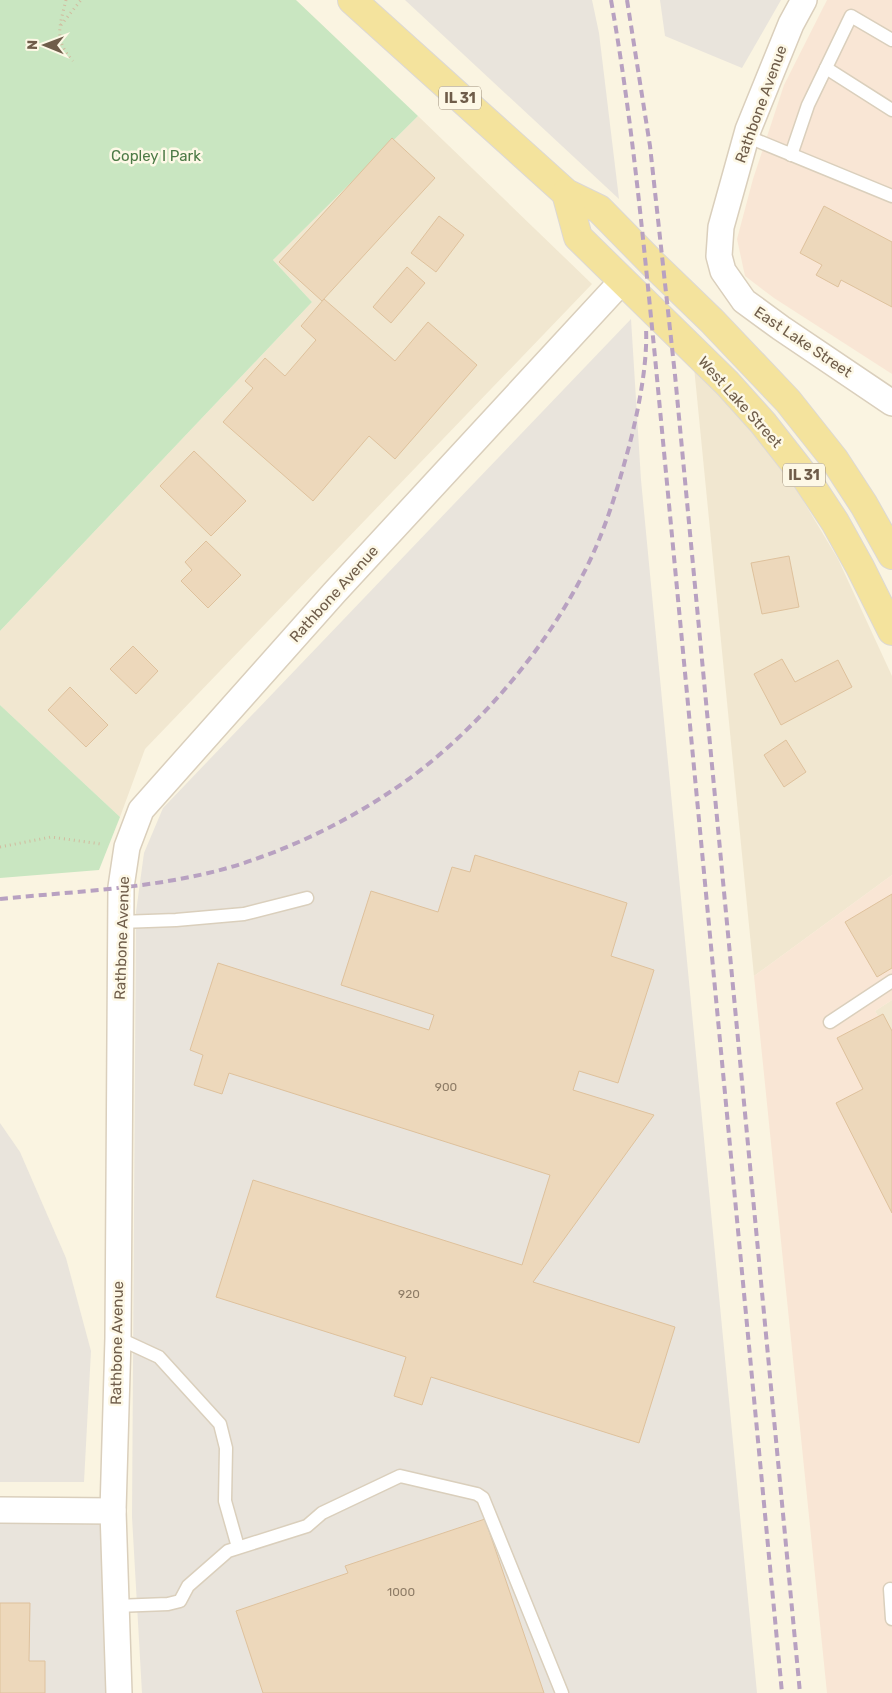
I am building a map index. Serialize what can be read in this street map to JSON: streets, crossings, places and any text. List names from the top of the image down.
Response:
{
  "streets": {
    "main road": ["IL 31", "West Lake Street"],
    "street": ["Rathbone Avenue", "East Lake Street"]
  },
  "crossings": [
    ["IL 31", "West Lake Street"],
    ["Rathbone Avenue", "East Lake Street"],
    ["Rathbone Avenue", "West Lake Street"]
  ],
  "parks": ["Copley I Park"],
  "house_numbers": ["900", "920", "1000"],
  "north": "left"
}
